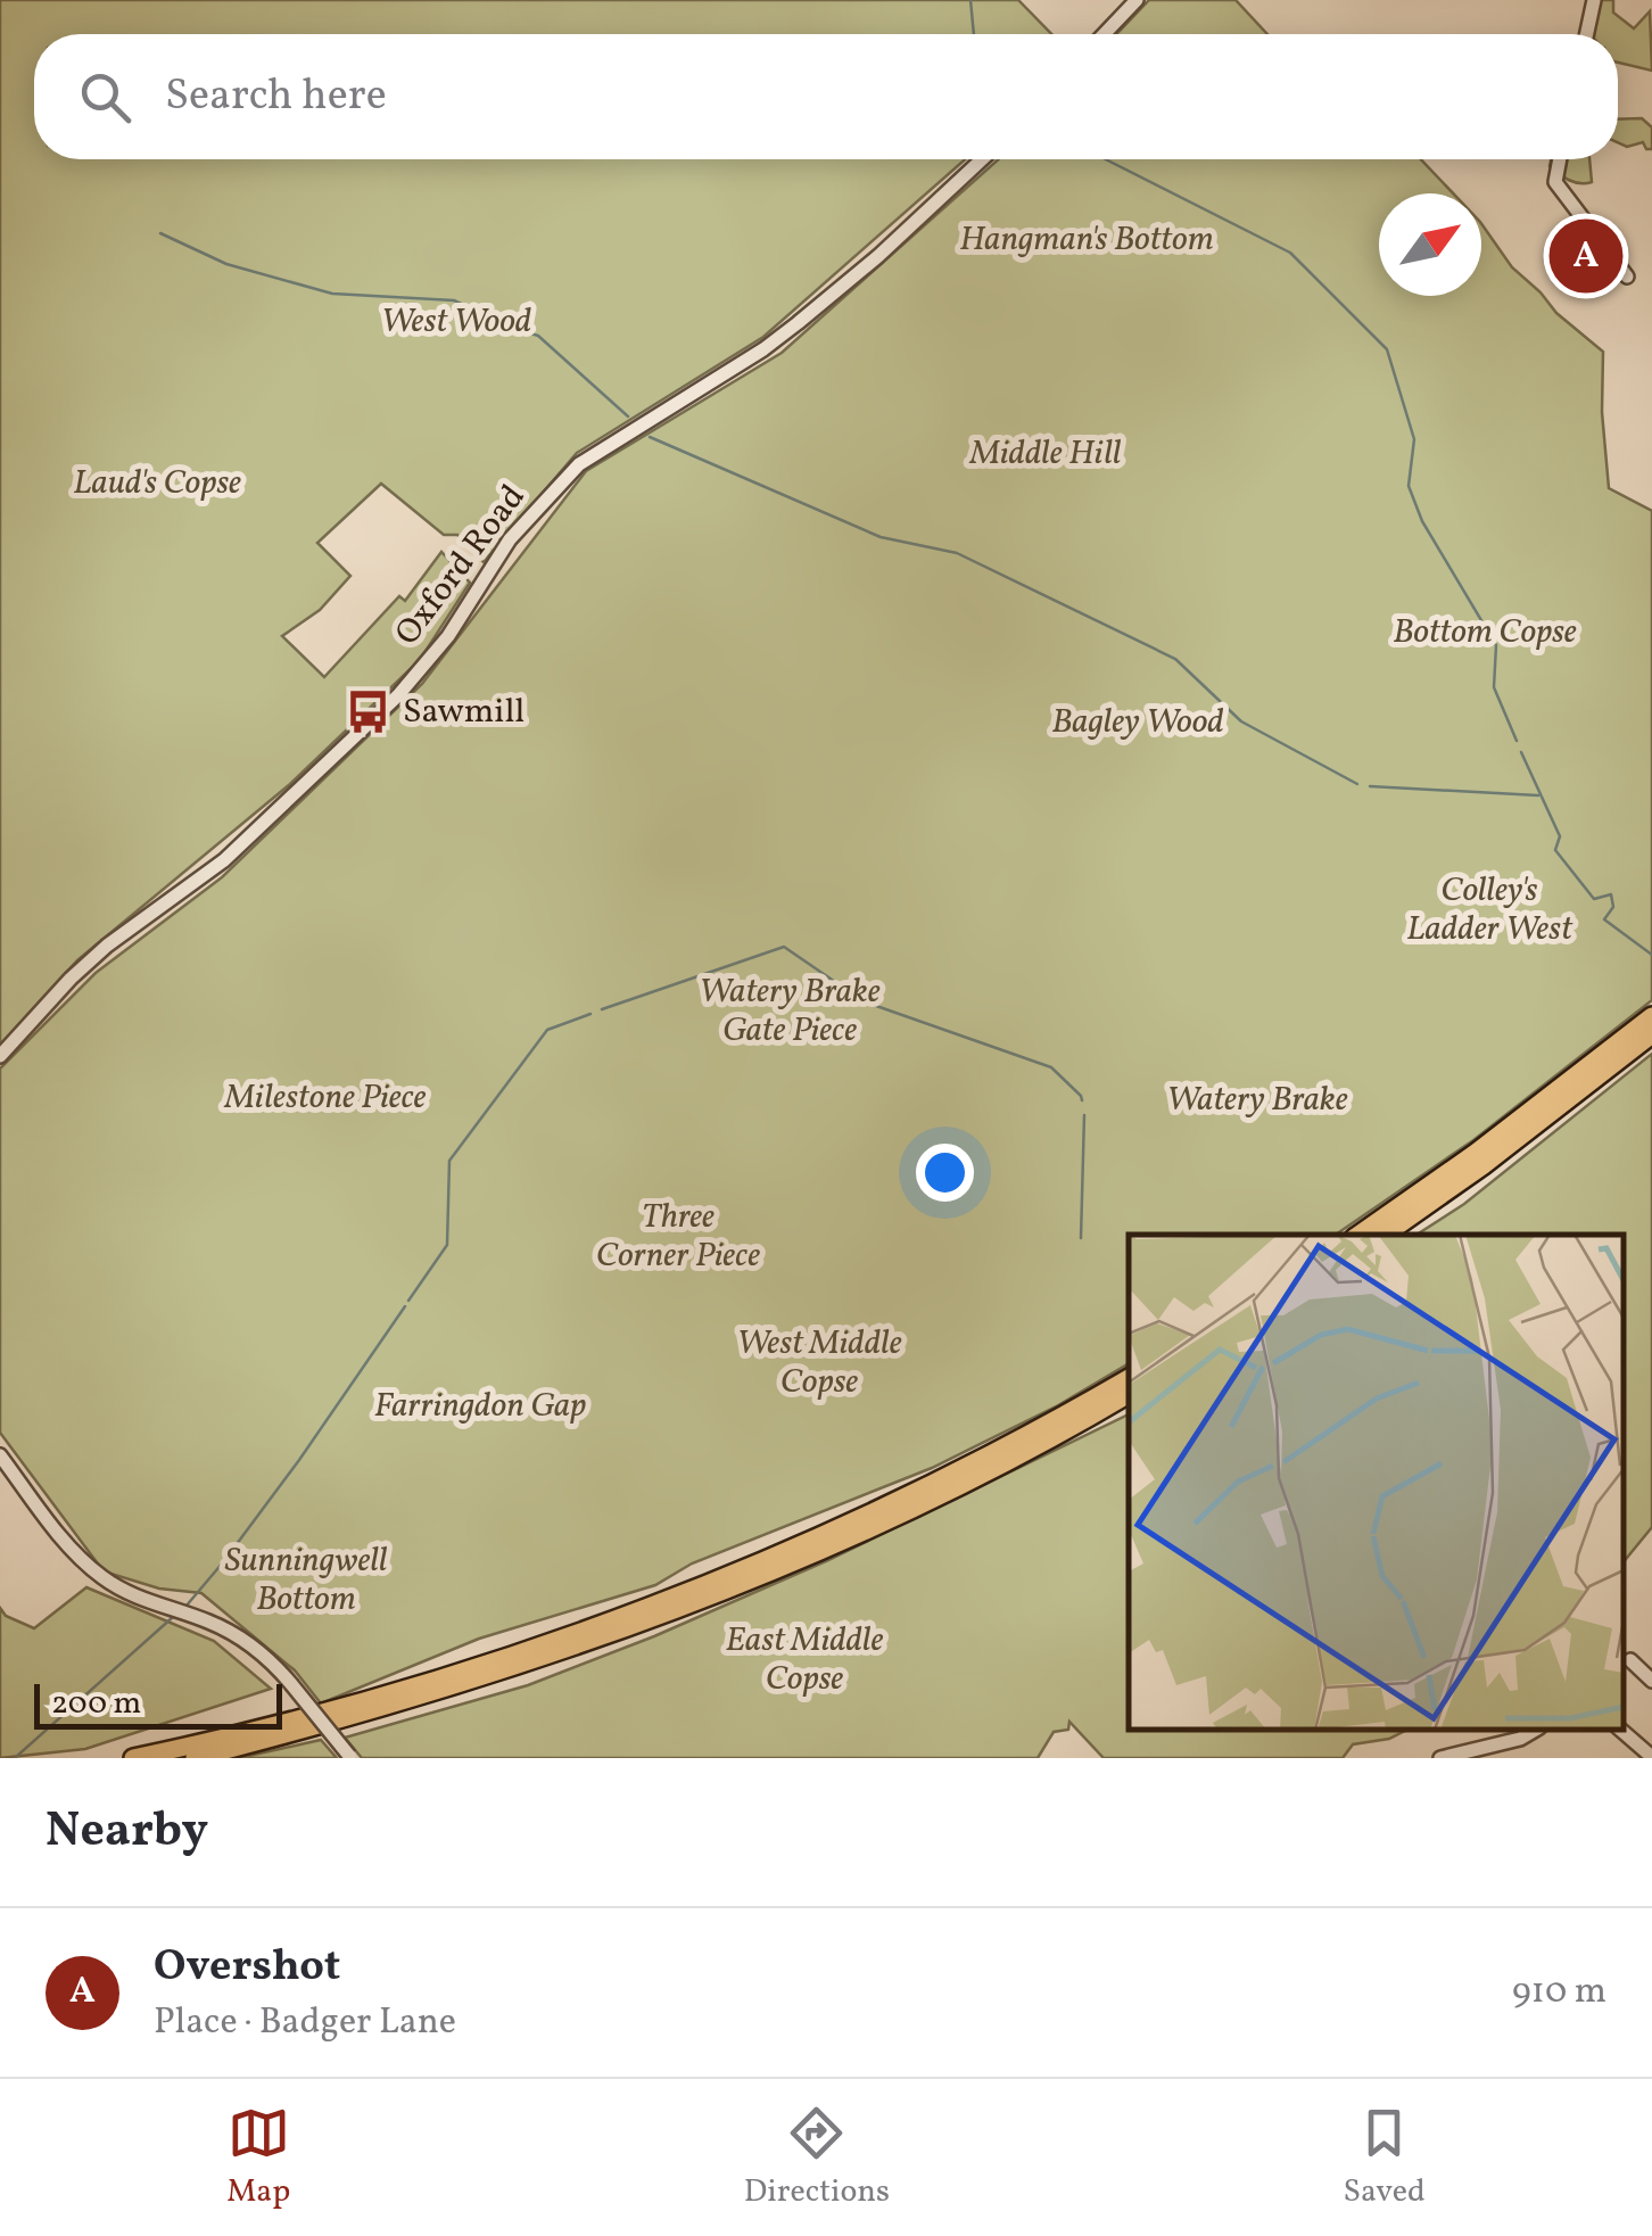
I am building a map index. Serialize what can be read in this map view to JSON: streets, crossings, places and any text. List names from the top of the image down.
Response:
{
  "streets": {
    "street": ["Oxford Road"]
  },
  "parks": [
    "Hangman's Bottom",
    "West Wood",
    "Middle Hill",
    "Laud's Copse",
    "Bottom Copse",
    "Bagley Wood",
    "Colley's Ladder West",
    "Watery Brake Gate Piece",
    "Milestone Piece",
    "Watery Brake",
    "Three Corner Piece",
    "West Middle Copse",
    "Farringdon Gap",
    "Sunningwell Bottom",
    "East Middle Copse"
  ],
  "places": {
    "bus stop": ["Sawmill"]
  },
  "scale_bar": "200 m",
  "north": "top right",
  "page": {
    "search": "Search here",
    "pins": "A",
    "scale": "200 m",
    "heading": "Nearby",
    "list": [
      {
        "mark": "A",
        "name": "Overshot",
        "note": "Place · Badger Lane",
        "value": "910 m"
      }
    ],
    "nav": ["Map", "Directions", "Saved"]
  }
}
